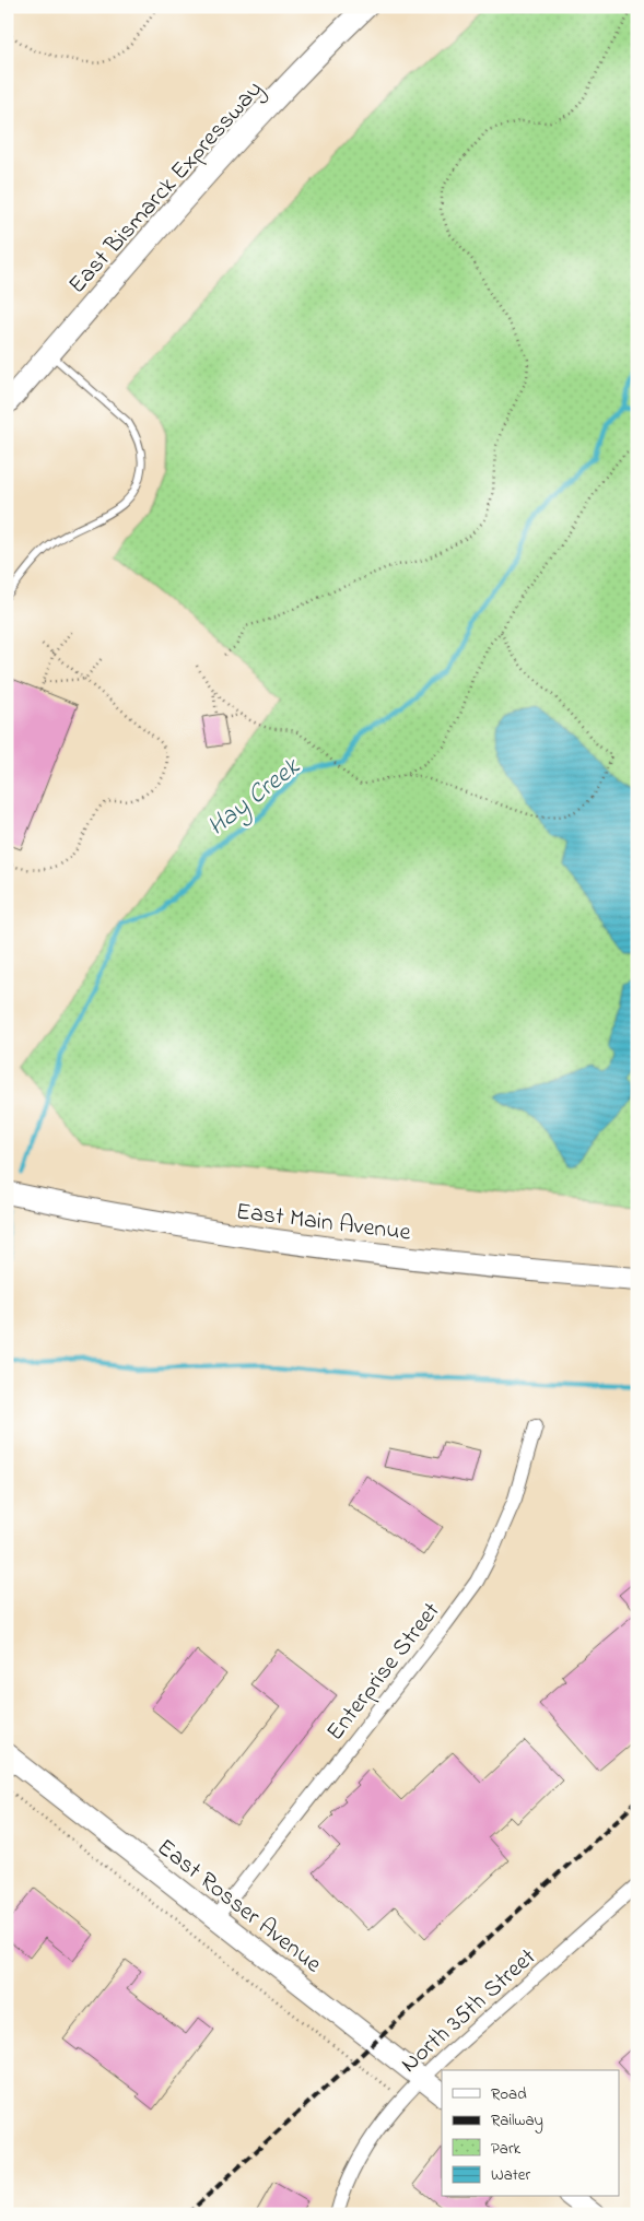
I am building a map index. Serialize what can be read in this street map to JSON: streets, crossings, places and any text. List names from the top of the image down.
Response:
{
  "streets": {
    "main road": ["East Bismarck Expressway", "East Main Avenue"],
    "street": ["Enterprise Street", "East Rosser Avenue", "North 35th Street"]
  },
  "crossings": [
    ["Enterprise Street", "East Rosser Avenue"],
    ["East Rosser Avenue", "North 35th Street"]
  ],
  "water": ["Hay Creek"],
  "legend": [
    "Road",
    "Railway",
    "Park",
    "Water"
  ]
}
